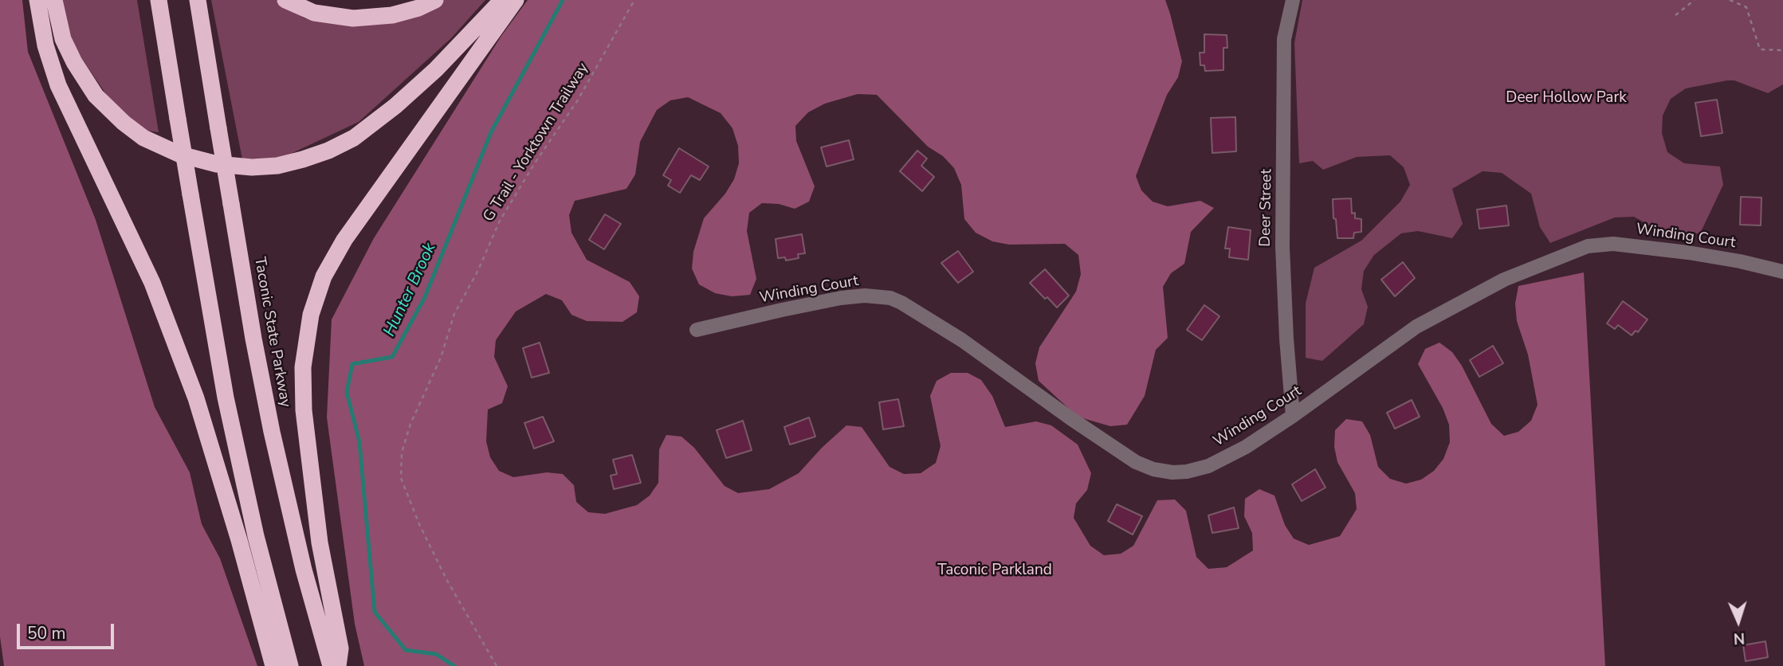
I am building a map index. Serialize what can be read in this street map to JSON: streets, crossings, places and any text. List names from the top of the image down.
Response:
{
  "streets": {
    "highway": ["Taconic State Parkway"],
    "street": ["Deer Street", "Winding Court"],
    "path": ["G Trail - Yorktown Trailway"]
  },
  "crossings": [
    ["Deer Street", "Winding Court"]
  ],
  "water": ["Hunter Brook"],
  "parks": ["Deer Hollow Park", "Taconic Parkland"],
  "scale_bar": "50 m",
  "north": "bottom"
}
